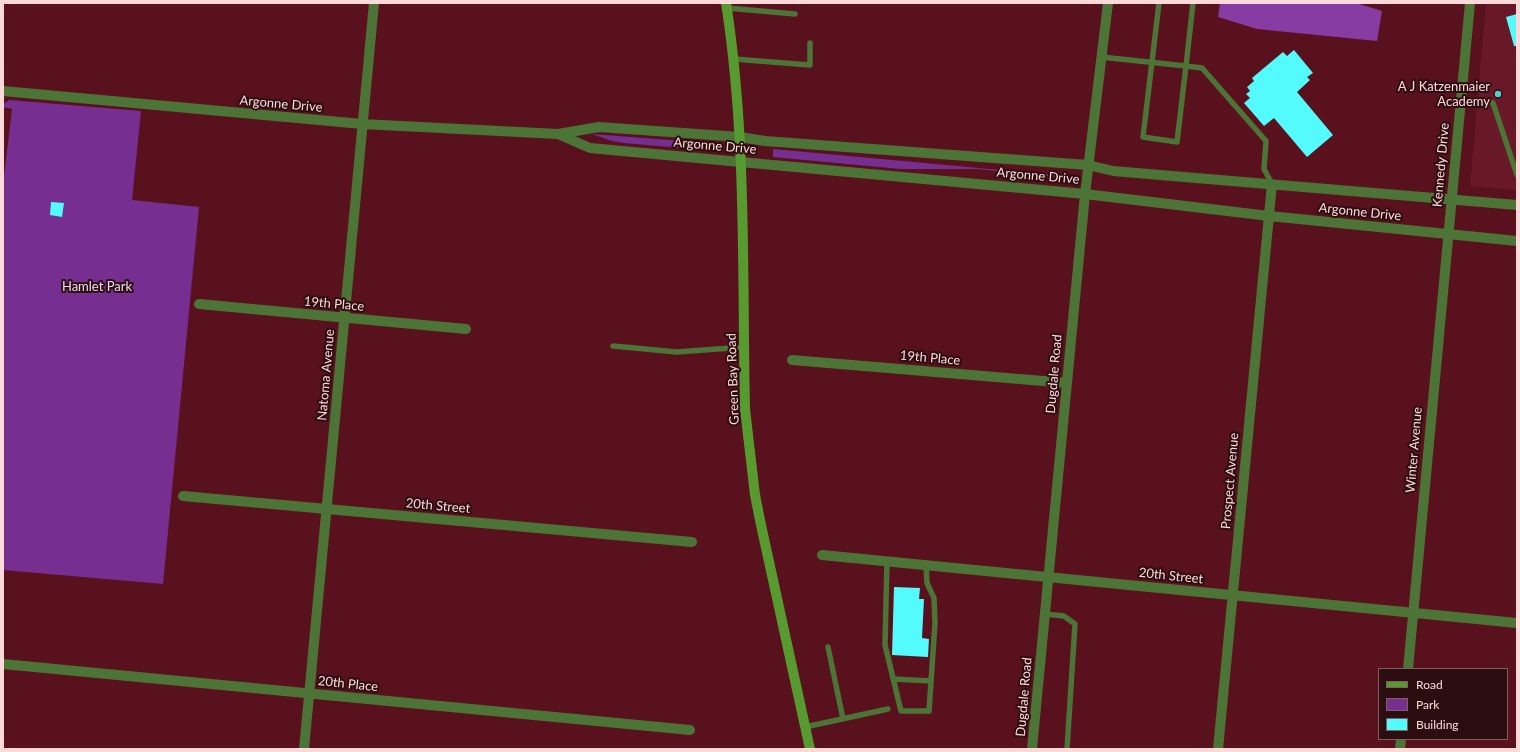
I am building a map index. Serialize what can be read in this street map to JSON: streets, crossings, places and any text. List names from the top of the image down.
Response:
{
  "streets": {
    "main road": ["Green Bay Road"],
    "street": [
      "Argonne Drive",
      "Kennedy Drive",
      "19th Place",
      "Dugdale Road",
      "Natoma Avenue",
      "Winter Avenue",
      "Prospect Avenue",
      "20th Street",
      "20th Place"
    ]
  },
  "crossings": [
    ["Argonne Drive", "Kennedy Drive"],
    ["Argonne Drive", "Dugdale Road"],
    ["Argonne Drive", "Natoma Avenue"],
    ["Argonne Drive", "Green Bay Road"],
    ["Argonne Drive", "Winter Avenue"],
    ["Argonne Drive", "Prospect Avenue"],
    ["Kennedy Drive", "Winter Avenue"],
    ["19th Place", "Dugdale Road"],
    ["19th Place", "Natoma Avenue"],
    ["Dugdale Road", "20th Street"],
    ["Natoma Avenue", "20th Street"],
    ["Natoma Avenue", "20th Place"],
    ["Winter Avenue", "20th Street"],
    ["Prospect Avenue", "20th Street"]
  ],
  "parks": ["Hamlet Park"],
  "places": ["A J Katzenmaier Academy"],
  "legend": ["Road", "Park", "Building"]
}
